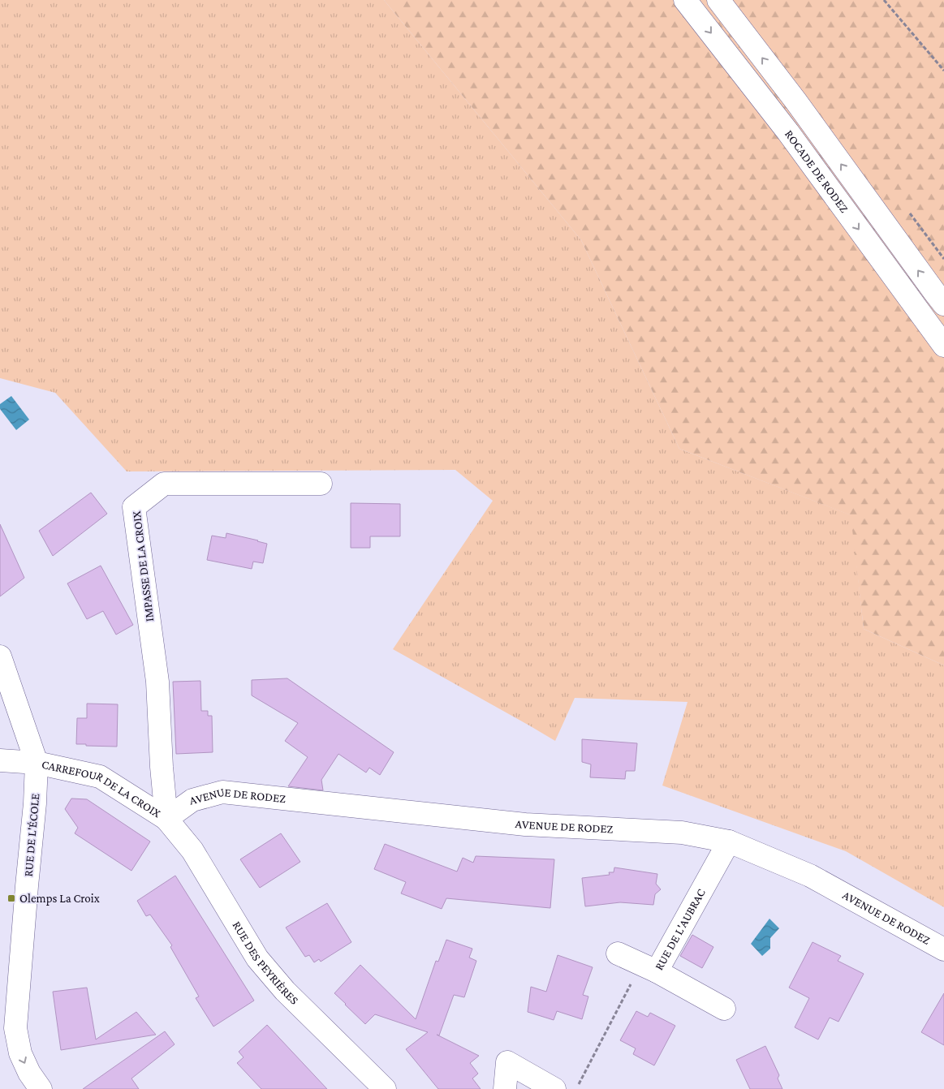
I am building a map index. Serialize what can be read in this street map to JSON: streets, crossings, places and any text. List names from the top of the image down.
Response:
{
  "streets": {
    "main road": [
      "ROCADE DE RODEZ",
      "IMPASSE DE LA CROIX",
      "CARREFOUR DE LA CROIX",
      "AVENUE DE RODEZ",
      "RUE DE L'ÉCOLE",
      "RUE DE L'AUBRAC",
      "RUE DES PEYRIÈRES"
    ]
  },
  "crossings": [
    ["IMPASSE DE LA CROIX", "CARREFOUR DE LA CROIX"],
    ["IMPASSE DE LA CROIX", "AVENUE DE RODEZ"],
    ["IMPASSE DE LA CROIX", "RUE DES PEYRIÈRES"],
    ["CARREFOUR DE LA CROIX", "AVENUE DE RODEZ"],
    ["CARREFOUR DE LA CROIX", "RUE DE L'ÉCOLE"],
    ["CARREFOUR DE LA CROIX", "RUE DES PEYRIÈRES"],
    ["AVENUE DE RODEZ", "RUE DE L'AUBRAC"],
    ["AVENUE DE RODEZ", "RUE DES PEYRIÈRES"]
  ],
  "places": {
    "transit": ["Olemps La Croix"]
  }
}
